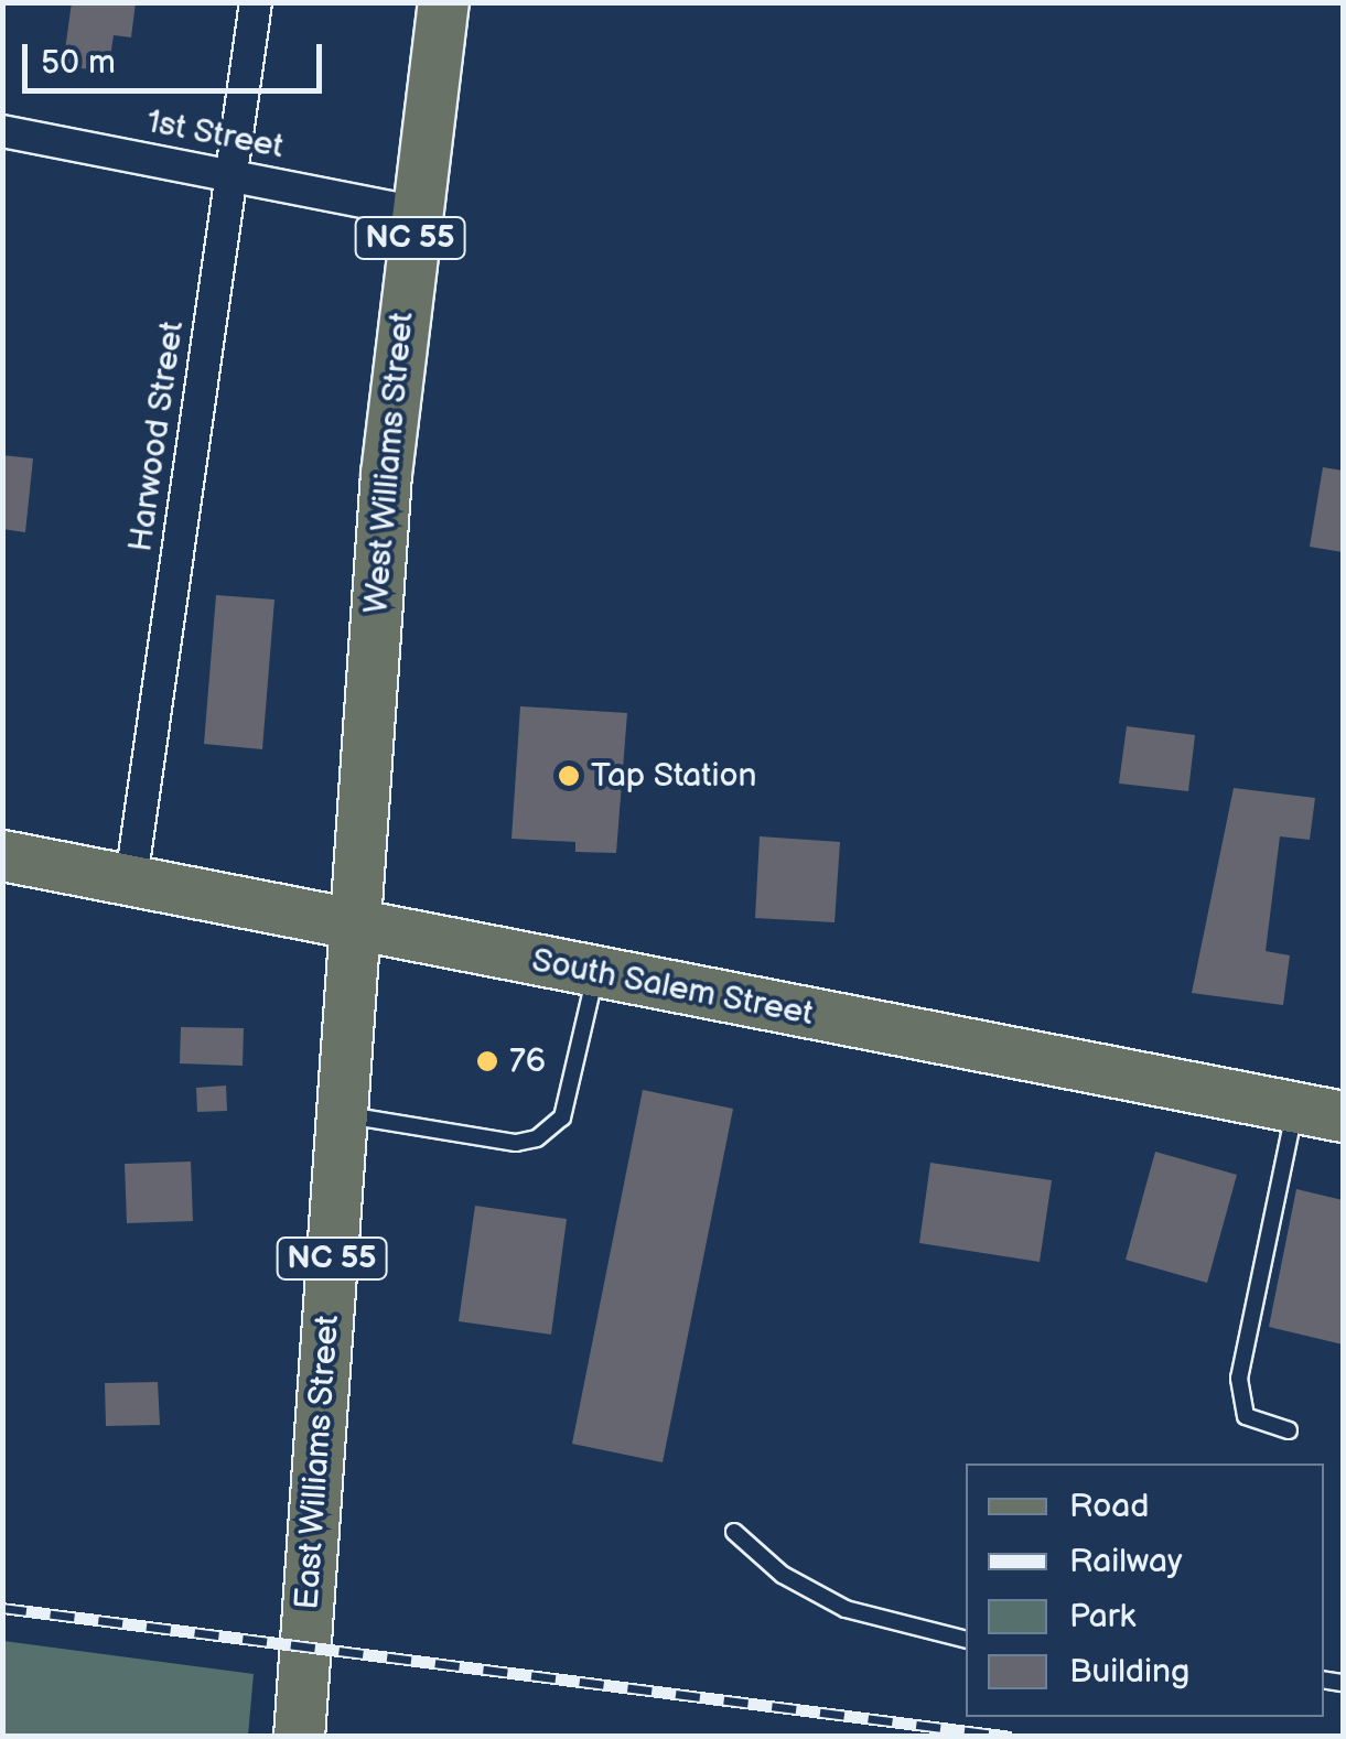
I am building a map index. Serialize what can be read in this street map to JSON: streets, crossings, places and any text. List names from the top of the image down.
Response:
{
  "streets": {
    "main road": [
      "NC 55",
      "West Williams Street",
      "South Salem Street",
      "East Williams Street"
    ],
    "street": ["1st Street", "Harwood Street"]
  },
  "crossings": [
    ["1st Street", "Harwood Street"],
    ["1st Street", "West Williams Street"],
    ["Harwood Street", "South Salem Street"],
    ["West Williams Street", "South Salem Street"],
    ["West Williams Street", "East Williams Street"],
    ["South Salem Street", "East Williams Street"]
  ],
  "places": ["Tap Station", "76"],
  "legend": [
    "Road",
    "Railway",
    "Park",
    "Building"
  ],
  "scale_bar": "50 m"
}
